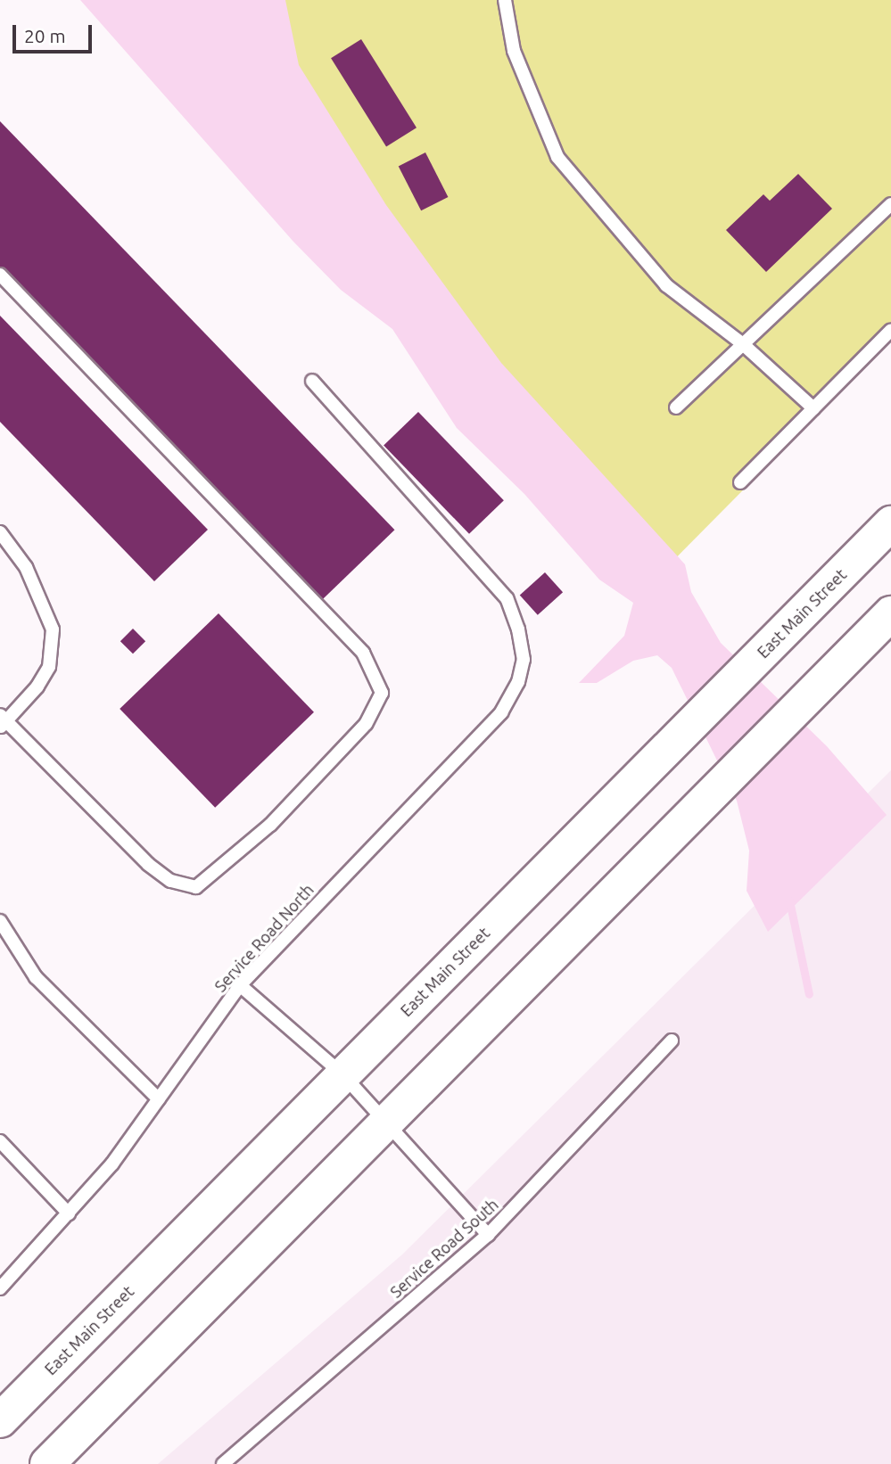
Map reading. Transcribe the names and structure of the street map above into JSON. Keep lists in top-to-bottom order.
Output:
{
  "streets": {
    "main road": ["East Main Street"],
    "lane": ["Service Road North", "Service Road South"]
  },
  "scale_bar": "20 m"
}
